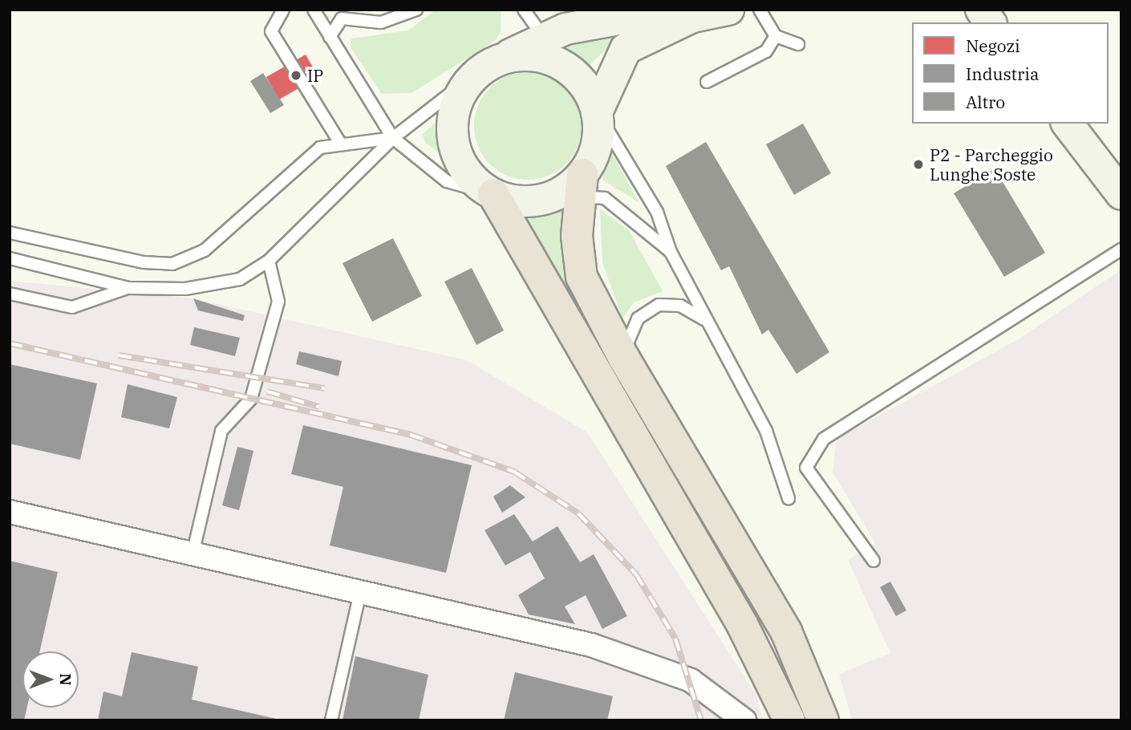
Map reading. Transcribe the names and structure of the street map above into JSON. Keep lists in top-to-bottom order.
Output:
{
  "places": ["IP", "P2 - Parcheggio Lunghe Soste"],
  "legend": ["Negozi", "Industria", "Altro"],
  "north": "right"
}
